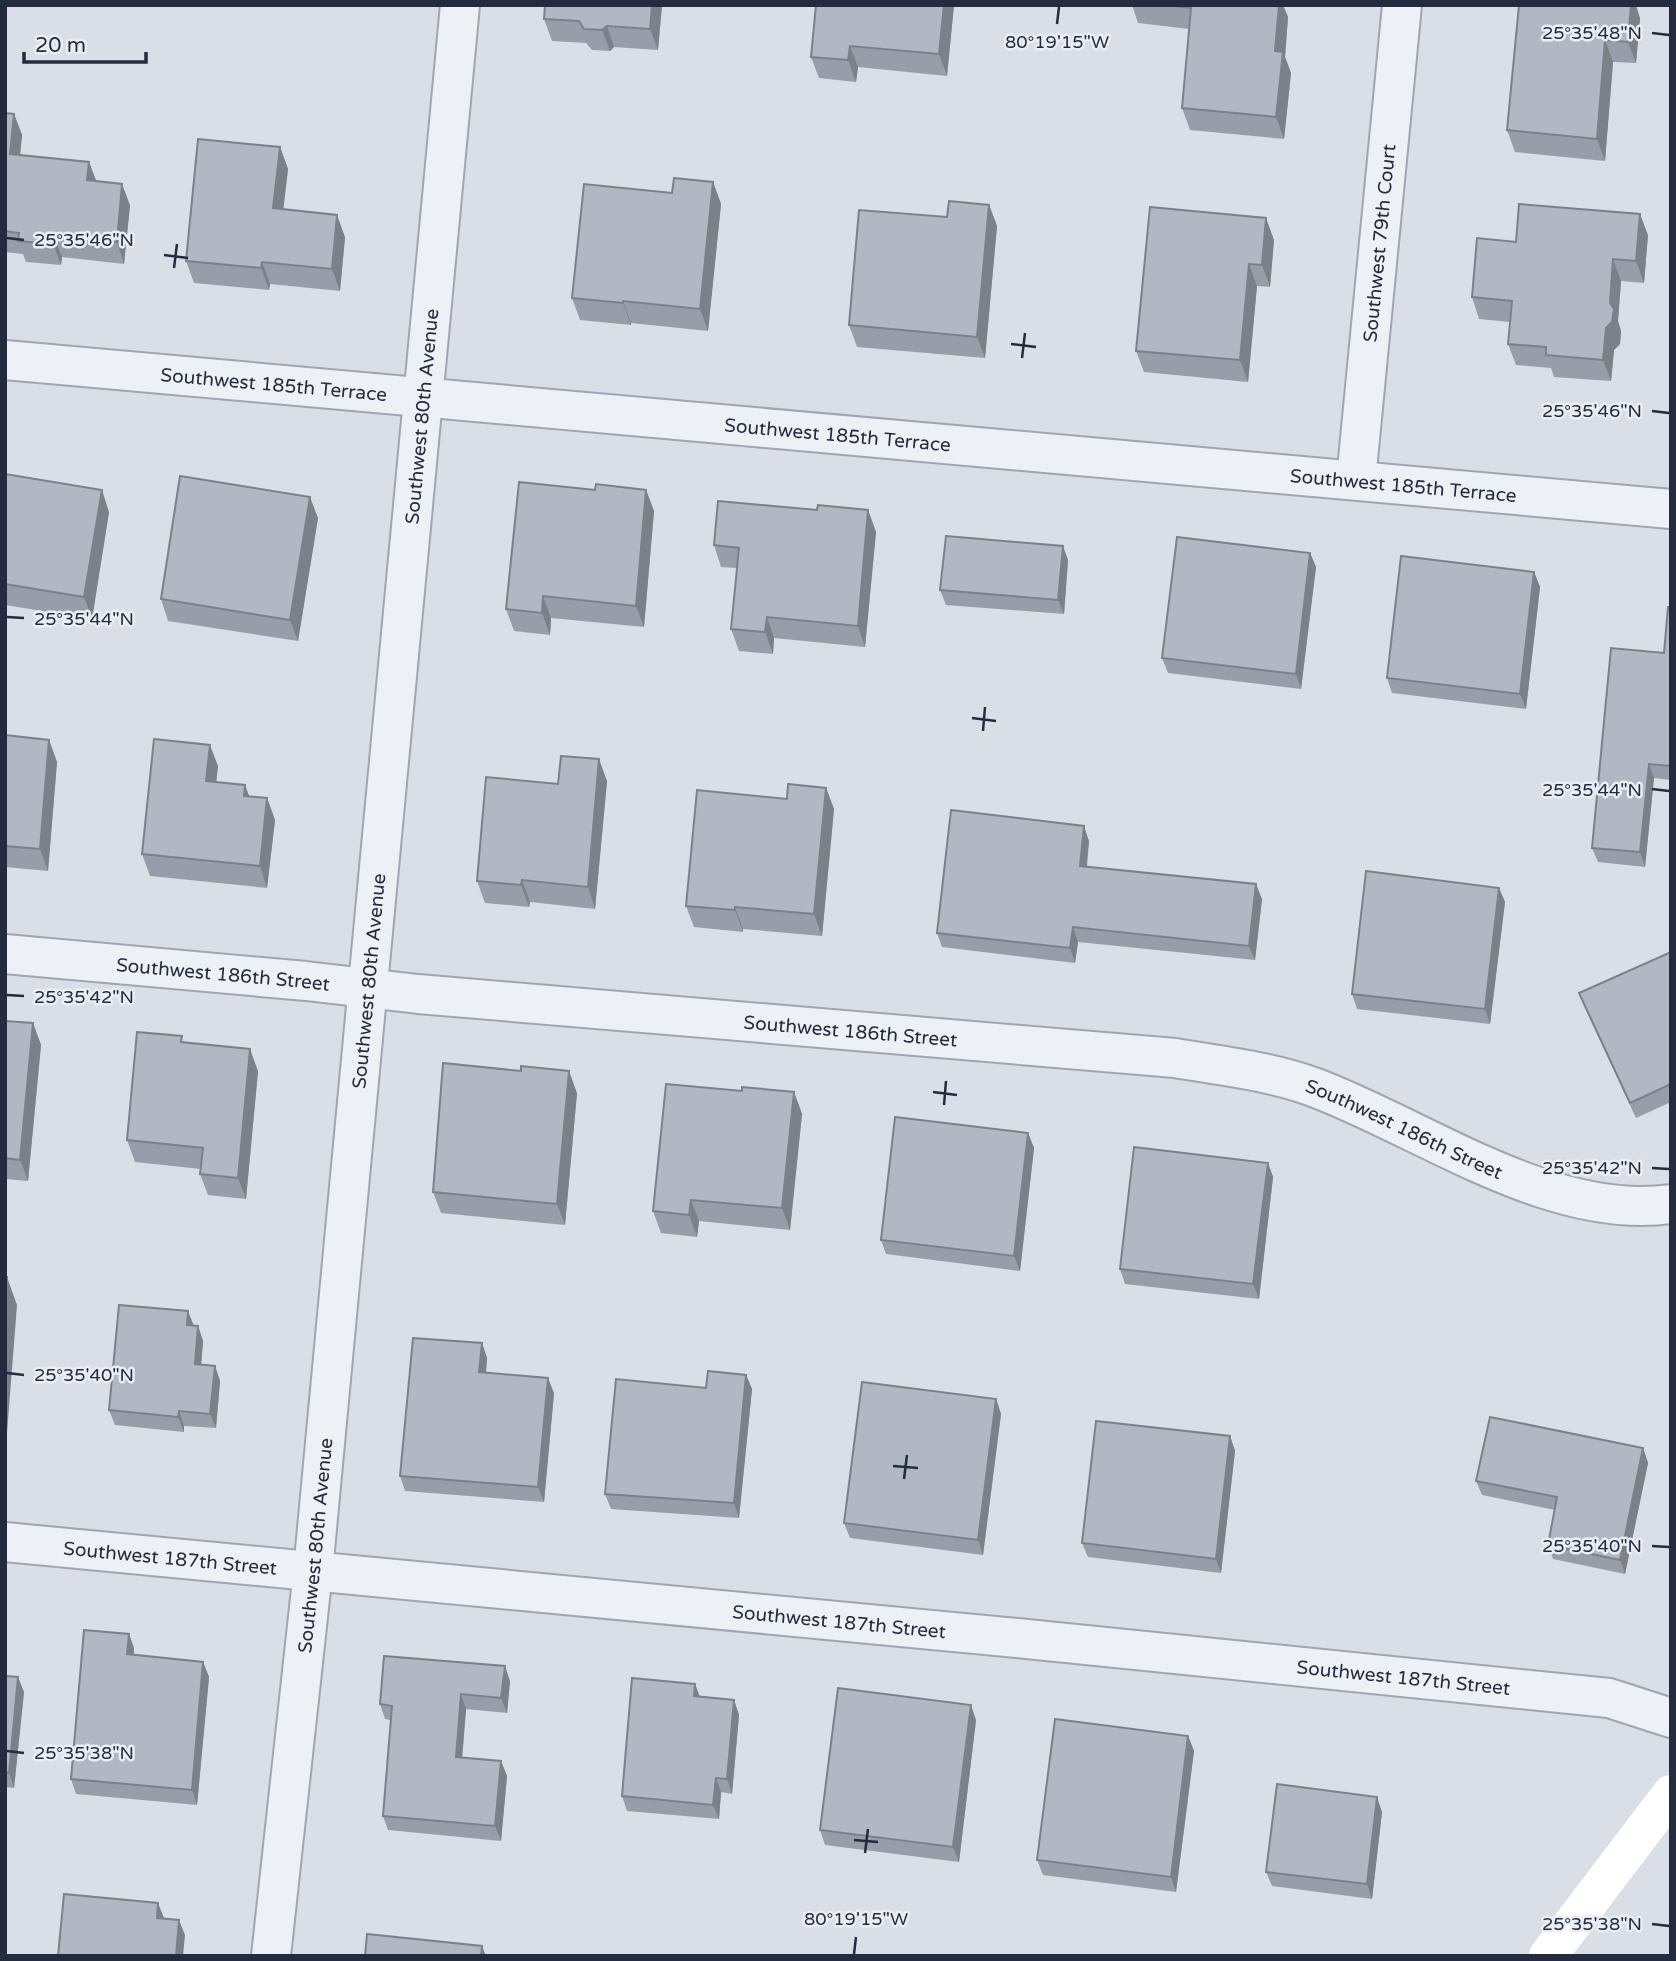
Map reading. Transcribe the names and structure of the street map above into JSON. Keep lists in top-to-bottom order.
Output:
{
  "streets": {
    "street": [
      "Southwest 79th Court",
      "Southwest 185th Terrace",
      "Southwest 80th Avenue",
      "Southwest 186th Street",
      "Southwest 187th Street"
    ]
  },
  "crossings": [
    ["Southwest 79th Court", "Southwest 185th Terrace"],
    ["Southwest 185th Terrace", "Southwest 80th Avenue"],
    ["Southwest 80th Avenue", "Southwest 186th Street"],
    ["Southwest 80th Avenue", "Southwest 187th Street"]
  ],
  "scale_bar": "20 m",
  "coordinates": [
    "25°35'48\"N",
    "80°19'15\"W",
    "25°35'46\"N",
    "25°35'44\"N",
    "25°35'42\"N",
    "25°35'40\"N",
    "25°35'38\"N"
  ]
}
